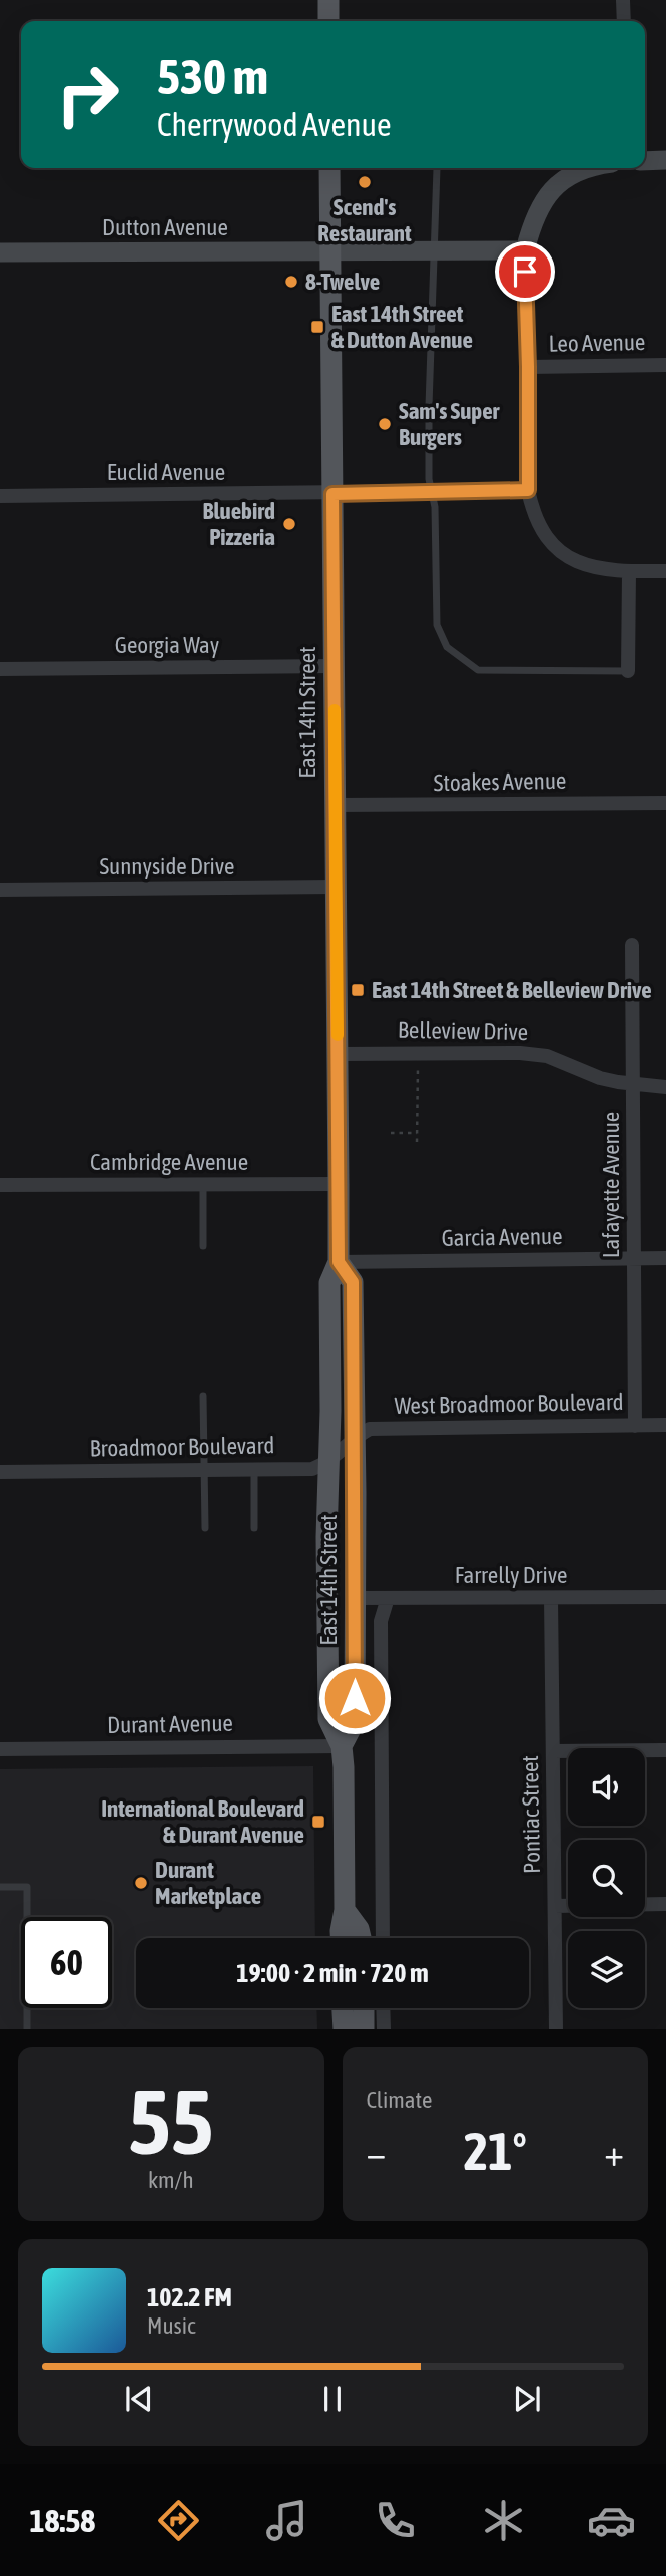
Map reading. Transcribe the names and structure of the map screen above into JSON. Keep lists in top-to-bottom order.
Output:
{
  "streets": {
    "main road": ["East 14th Street"],
    "street": [
      "Dutton Avenue",
      "Leo Avenue",
      "Euclid Avenue",
      "Georgia Way",
      "Stoakes Avenue",
      "Sunnyside Drive",
      "Belleview Drive",
      "Cambridge Avenue",
      "Lafayette Avenue",
      "Garcia Avenue",
      "West Broadmoor Boulevard",
      "Broadmoor Boulevard",
      "Farrelly Drive",
      "Durant Avenue",
      "Pontiac Street"
    ]
  },
  "crossings": [
    ["Dutton Avenue", "East 14th Street"],
    ["Euclid Avenue", "East 14th Street"],
    ["Georgia Way", "East 14th Street"],
    ["East 14th Street", "Stoakes Avenue"],
    ["East 14th Street", "Sunnyside Drive"],
    ["East 14th Street", "Belleview Drive"],
    ["East 14th Street", "Cambridge Avenue"],
    ["East 14th Street", "Garcia Avenue"],
    ["East 14th Street", "West Broadmoor Boulevard"],
    ["East 14th Street", "Broadmoor Boulevard"],
    ["East 14th Street", "Farrelly Drive"],
    ["East 14th Street", "Durant Avenue"],
    ["Belleview Drive", "Lafayette Avenue"],
    ["Lafayette Avenue", "Garcia Avenue"],
    ["Lafayette Avenue", "West Broadmoor Boulevard"],
    ["Farrelly Drive", "Pontiac Street"]
  ],
  "places": {
    "other": [
      "Scend's Restaurant",
      "8-Twelve",
      "Sam's Super Burgers",
      "Bluebird Pizzeria",
      "Durant Marketplace"
    ],
    "transit": ["East 14th Street & Dutton Avenue", "East 14th Street & Belleview Drive", "International Boulevard & Durant Avenue"]
  },
  "page": {
    "turn": ["530 m", "Cherrywood Avenue"],
    "limit": "60",
    "trip": "19:00 · 2 min · 720 m",
    "tile": [
      ["55", "km/h"],
      "Climate"
    ],
    "heat": ["−", "21°", "+"],
    "song": ["102.2 FM", "Music"],
    "tabs": "18:58"
  }
}
